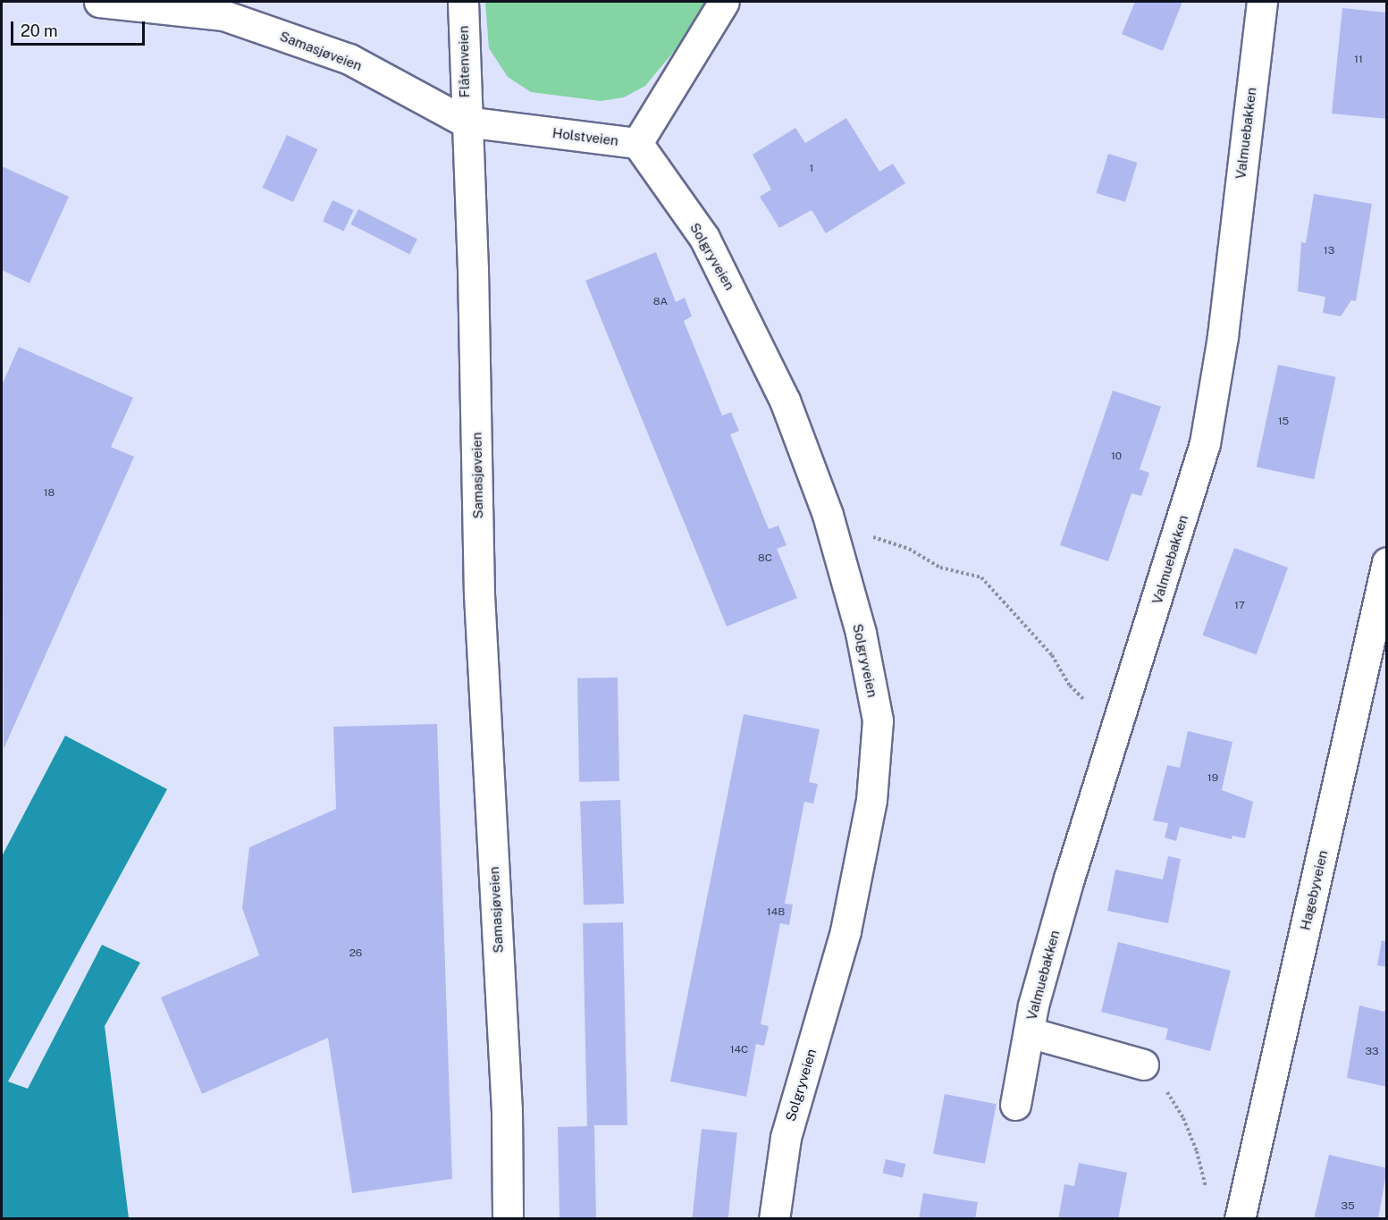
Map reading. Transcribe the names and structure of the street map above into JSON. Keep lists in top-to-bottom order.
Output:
{
  "streets": {
    "street": [
      "Samasjøveien",
      "Flåtenveien",
      "Valmuebakken",
      "Holstveien",
      "Solgryveien",
      "Hagebyveien"
    ]
  },
  "crossings": [
    ["Samasjøveien", "Flåtenveien"],
    ["Samasjøveien", "Holstveien"],
    ["Flåtenveien", "Holstveien"],
    ["Holstveien", "Solgryveien"]
  ],
  "house_numbers": [
    "11",
    "1",
    "13",
    "8A",
    "15",
    "10",
    "18",
    "8C",
    "17",
    "19",
    "14B",
    "26",
    "14C",
    "33",
    "35"
  ],
  "scale_bar": "20 m"
}
